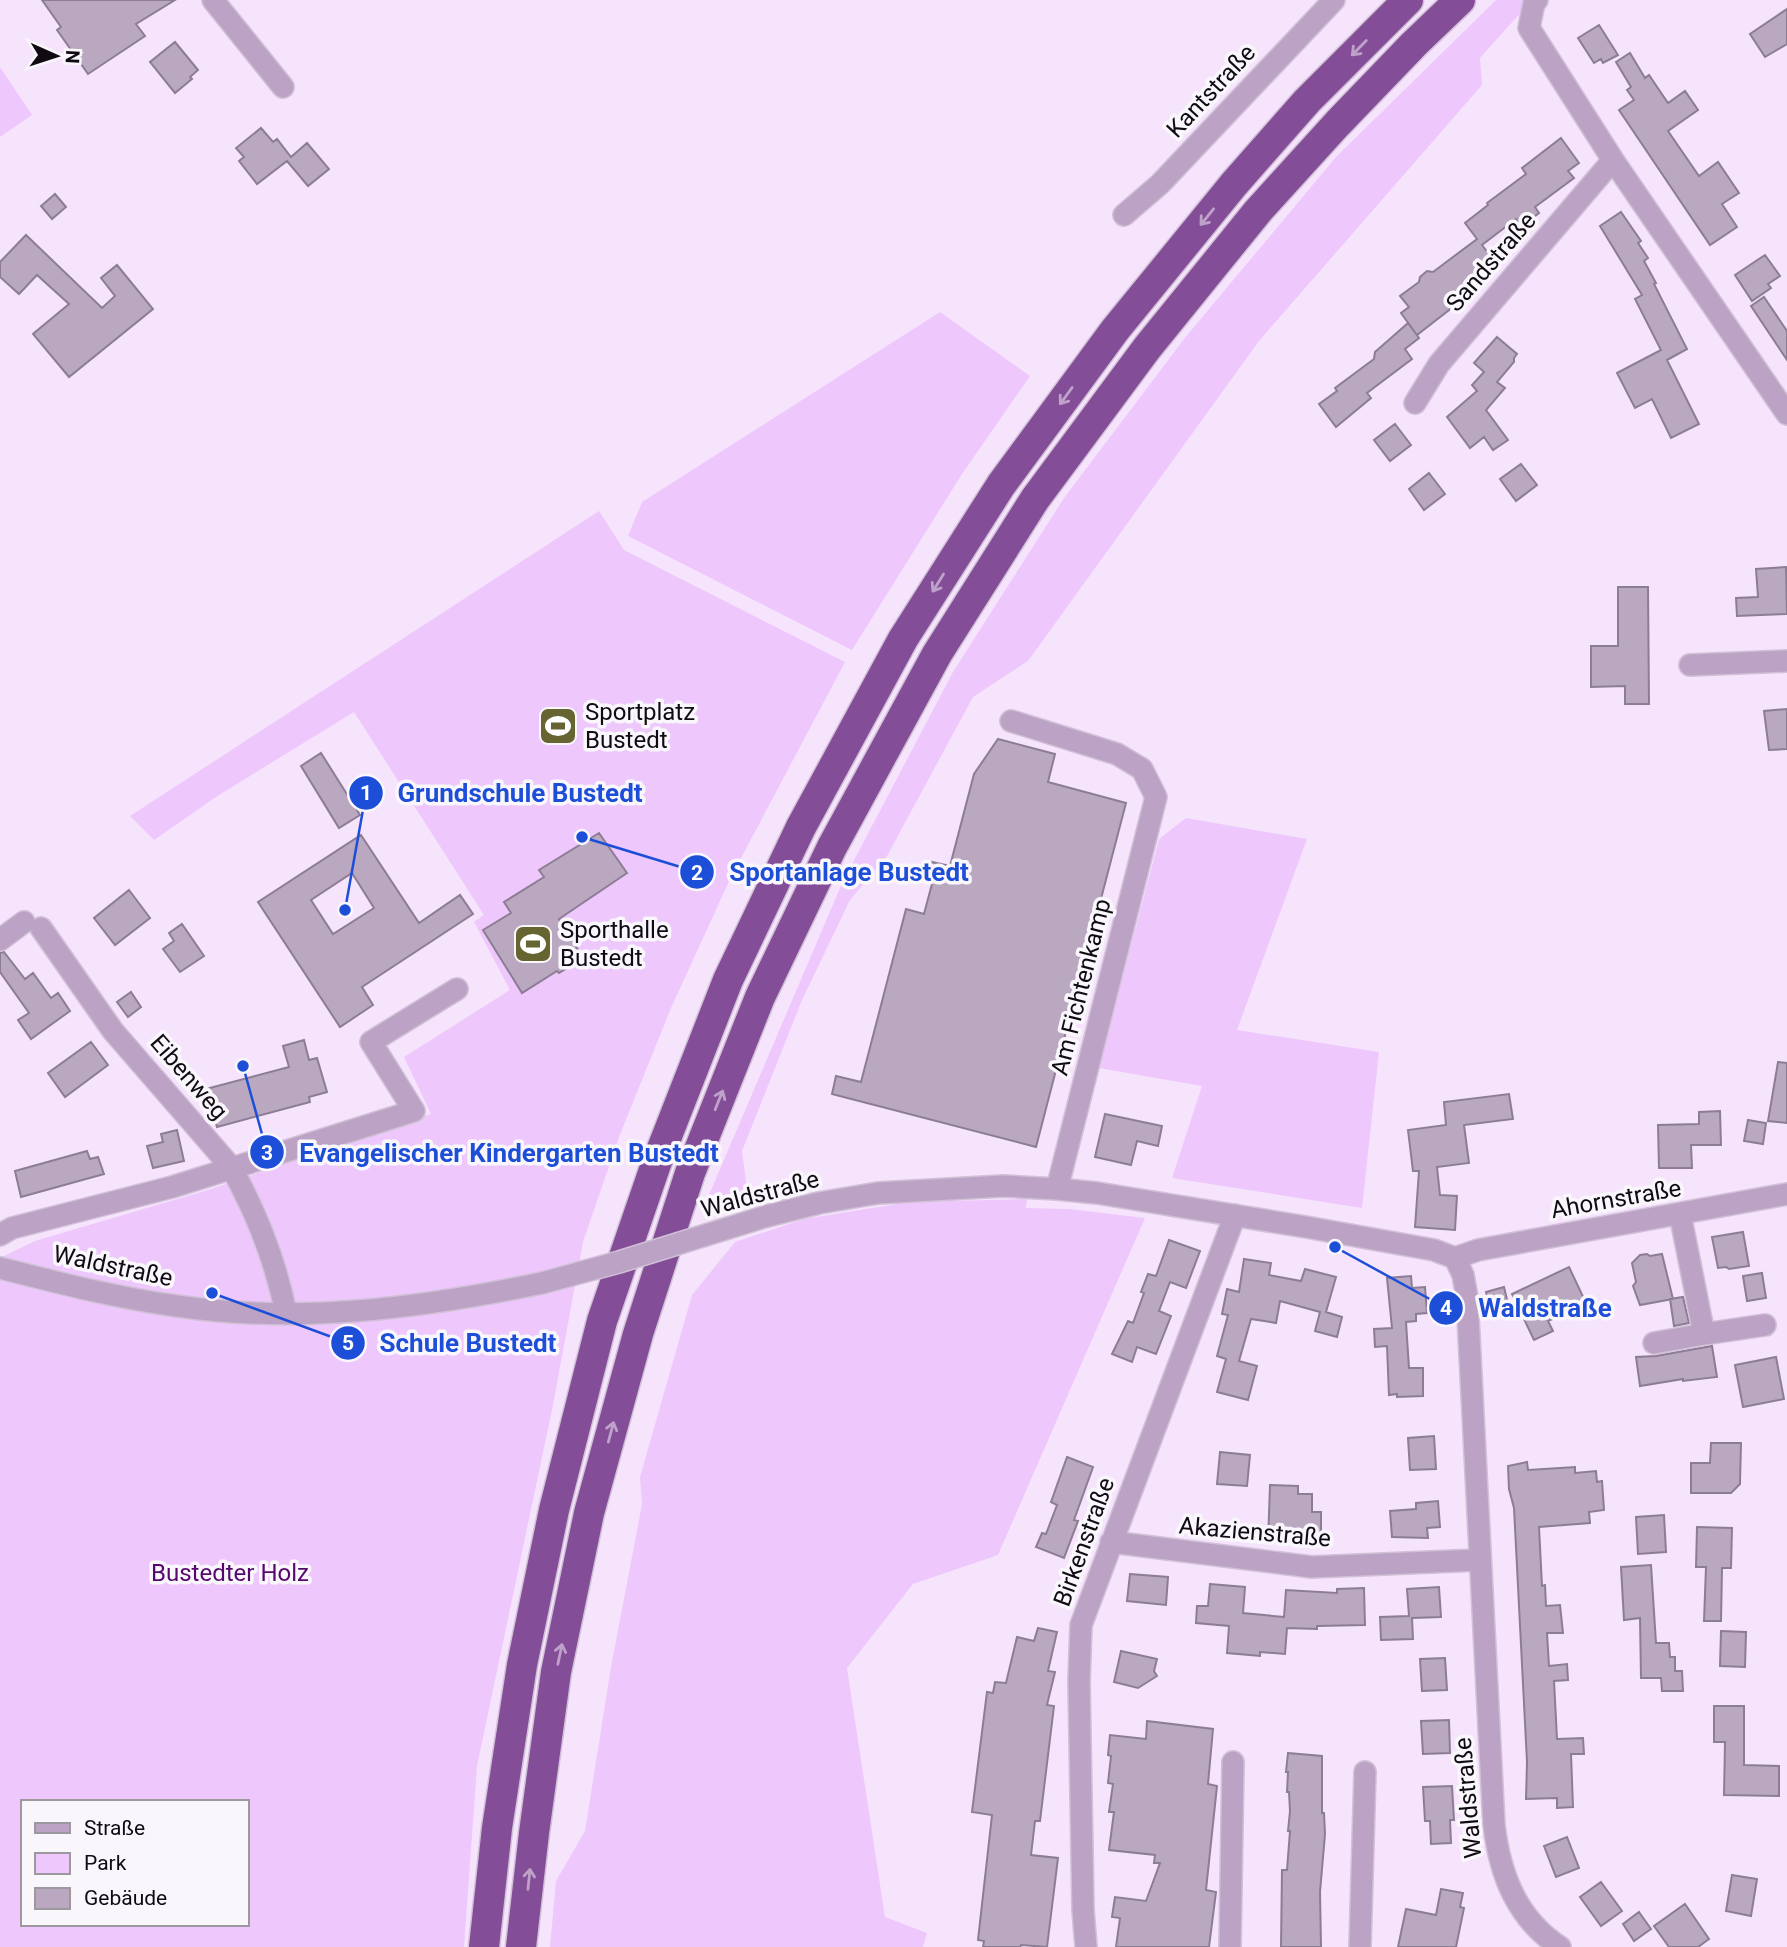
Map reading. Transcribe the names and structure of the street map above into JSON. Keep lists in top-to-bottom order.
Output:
{
  "streets": {
    "street": [
      "Kantstraße",
      "Sandstraße",
      "Am Fichtenkamp",
      "Eibenweg",
      "Waldstraße",
      "Ahornstraße",
      "Akazienstraße",
      "Birkenstraße"
    ]
  },
  "crossings": [
    ["Am Fichtenkamp", "Waldstraße"],
    ["Eibenweg", "Waldstraße"],
    ["Waldstraße", "Ahornstraße"],
    ["Waldstraße", "Akazienstraße"],
    ["Waldstraße", "Birkenstraße"],
    ["Akazienstraße", "Birkenstraße"]
  ],
  "parks": ["Bustedter Holz"],
  "places": {
    "sports": ["Sportplatz Bustedt", "Sporthalle Bustedt"],
    "other": [
      "Sportanlage Bustedt",
      "Grundschule Bustedt",
      "Evangelischer Kindergarten Bustedt",
      "Waldstraße",
      "Schule Bustedt"
    ]
  },
  "legend": ["Straße", "Park", "Gebäude"],
  "north": "right"
}
